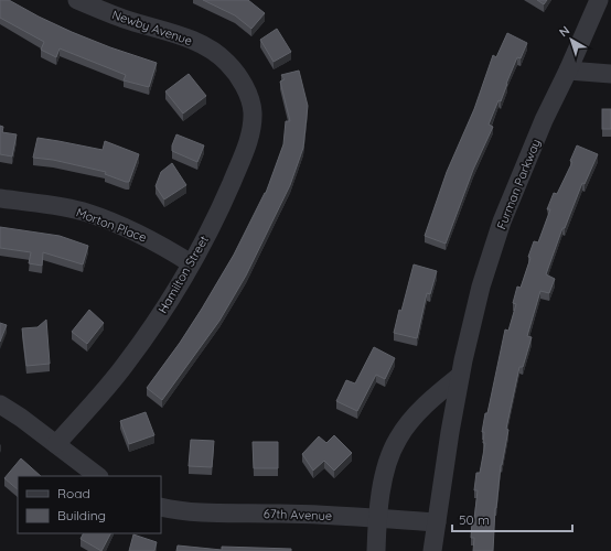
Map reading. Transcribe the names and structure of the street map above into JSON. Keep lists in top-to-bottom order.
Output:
{
  "streets": {
    "street": [
      "Newby Avenue",
      "Furman Parkway",
      "Morton Place",
      "Hamilton Street",
      "67th Avenue"
    ]
  },
  "crossings": [
    ["Newby Avenue", "Hamilton Street"],
    ["Furman Parkway", "67th Avenue"],
    ["Morton Place", "Hamilton Street"]
  ],
  "legend": ["Road", "Building"],
  "scale_bar": "50 m",
  "north": "top left"
}
